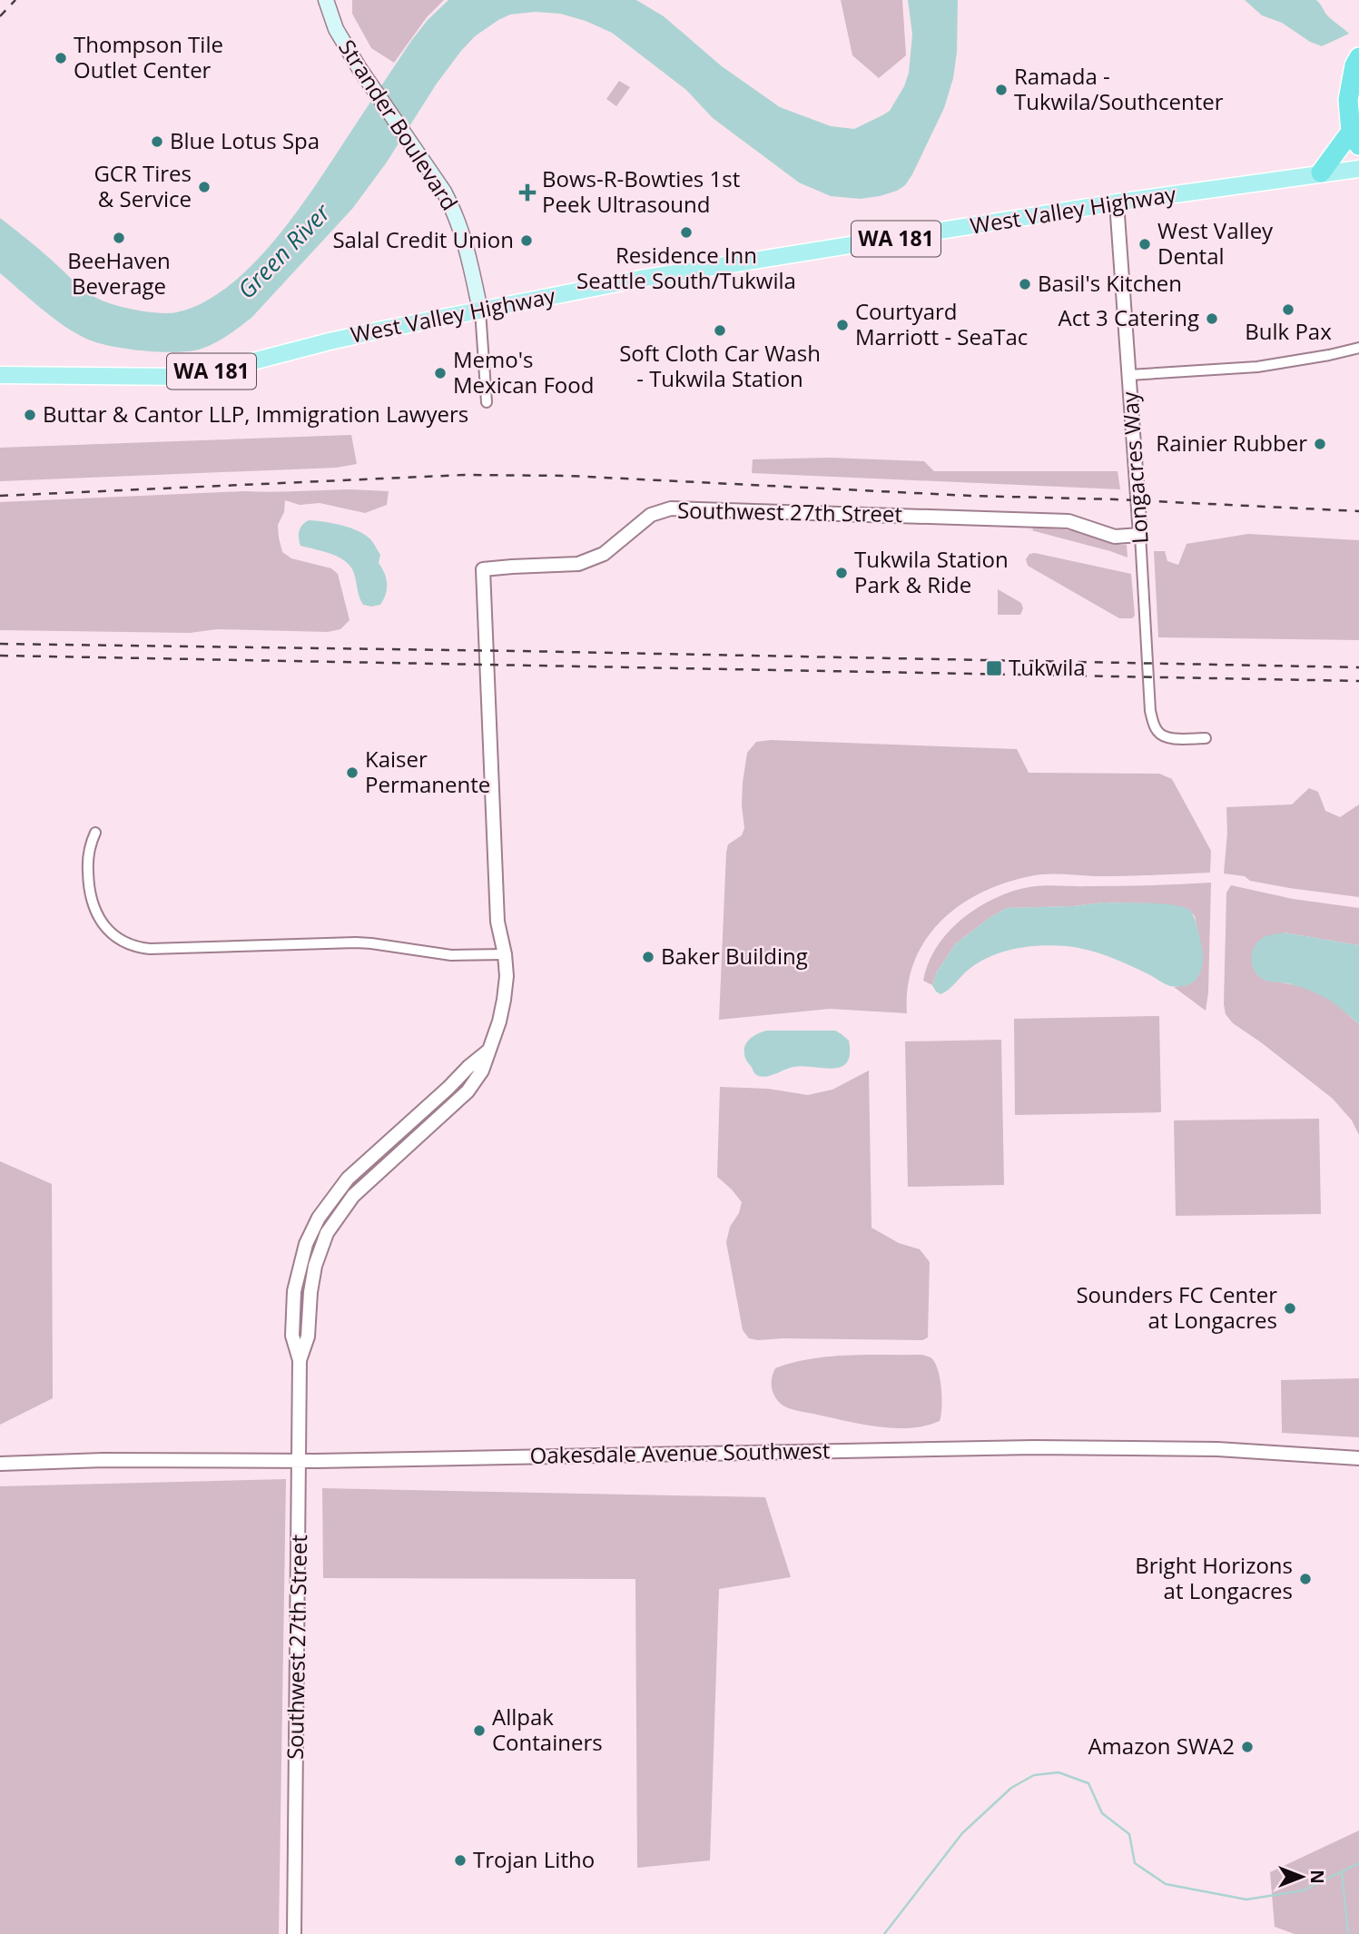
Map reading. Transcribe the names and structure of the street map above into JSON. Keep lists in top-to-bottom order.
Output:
{
  "streets": {
    "main road": ["Strander Boulevard", "West Valley Highway", "WA 181"],
    "street": ["Longacres Way", "Southwest 27th Street", "Oakesdale Avenue Southwest"]
  },
  "crossings": [
    ["Strander Boulevard", "West Valley Highway"],
    ["West Valley Highway", "Longacres Way"],
    ["Longacres Way", "Southwest 27th Street"],
    ["Southwest 27th Street", "Oakesdale Avenue Southwest"]
  ],
  "water": ["Green River"],
  "places": {
    "other": [
      "Thompson Tile Outlet Center",
      "Ramada - Tukwila/Southcenter",
      "Blue Lotus Spa",
      "GCR Tires & Service",
      "Residence Inn Seattle South/Tukwila",
      "BeeHaven Beverage",
      "Salal Credit Union",
      "West Valley Dental",
      "Basil's Kitchen",
      "Bulk Pax",
      "Act 3 Catering",
      "Courtyard Marriott - SeaTac",
      "Soft Cloth Car Wash - Tukwila Station",
      "Memo's Mexican Food",
      "Buttar & Cantor LLP, Immigration Lawyers",
      "Rainier Rubber",
      "Tukwila Station Park & Ride",
      "Kaiser Permanente",
      "Baker Building",
      "Sounders FC Center at Longacres",
      "Bright Horizons at Longacres",
      "Allpak Containers",
      "Amazon SWA2",
      "Trojan Litho"
    ],
    "health": ["Bows-R-Bowties 1st Peek Ultrasound"],
    "transit": ["Tukwila"]
  },
  "north": "right"
}
